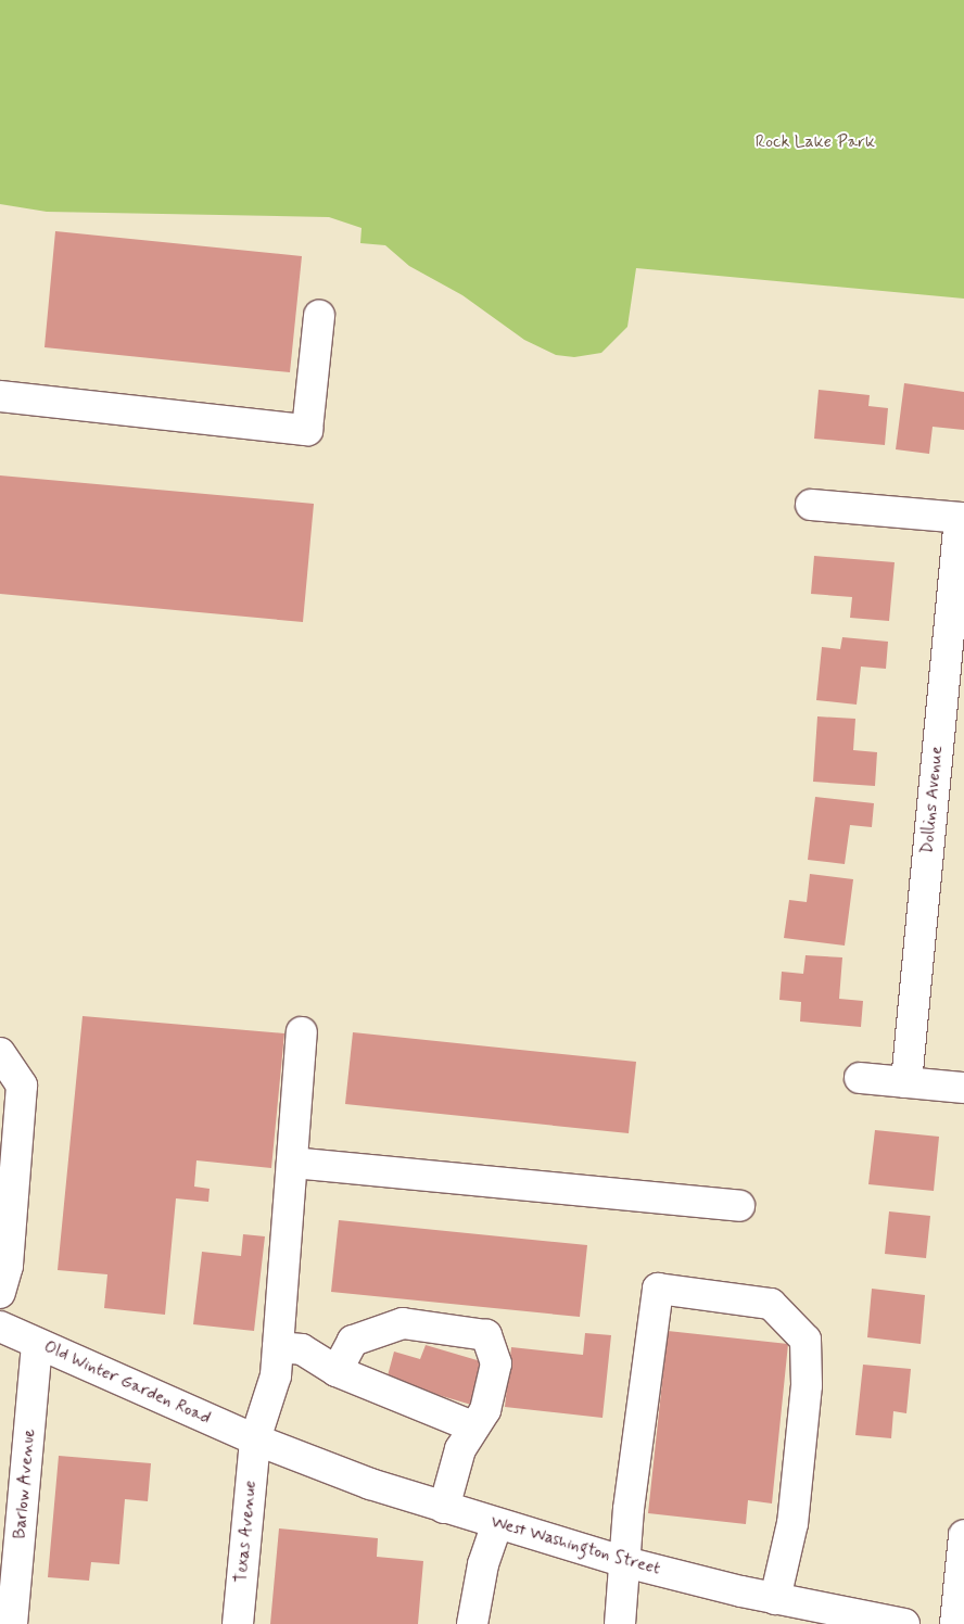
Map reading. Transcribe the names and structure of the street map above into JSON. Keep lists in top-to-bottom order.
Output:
{
  "streets": {
    "street": [
      "Dollins Avenue",
      "Old Winter Garden Road",
      "Barlow Avenue",
      "Texas Avenue",
      "West Washington Street"
    ]
  },
  "crossings": [
    ["Old Winter Garden Road", "Barlow Avenue"],
    ["Old Winter Garden Road", "Texas Avenue"],
    ["Old Winter Garden Road", "West Washington Street"],
    ["Texas Avenue", "West Washington Street"]
  ],
  "parks": ["Rock Lake Park"]
}
